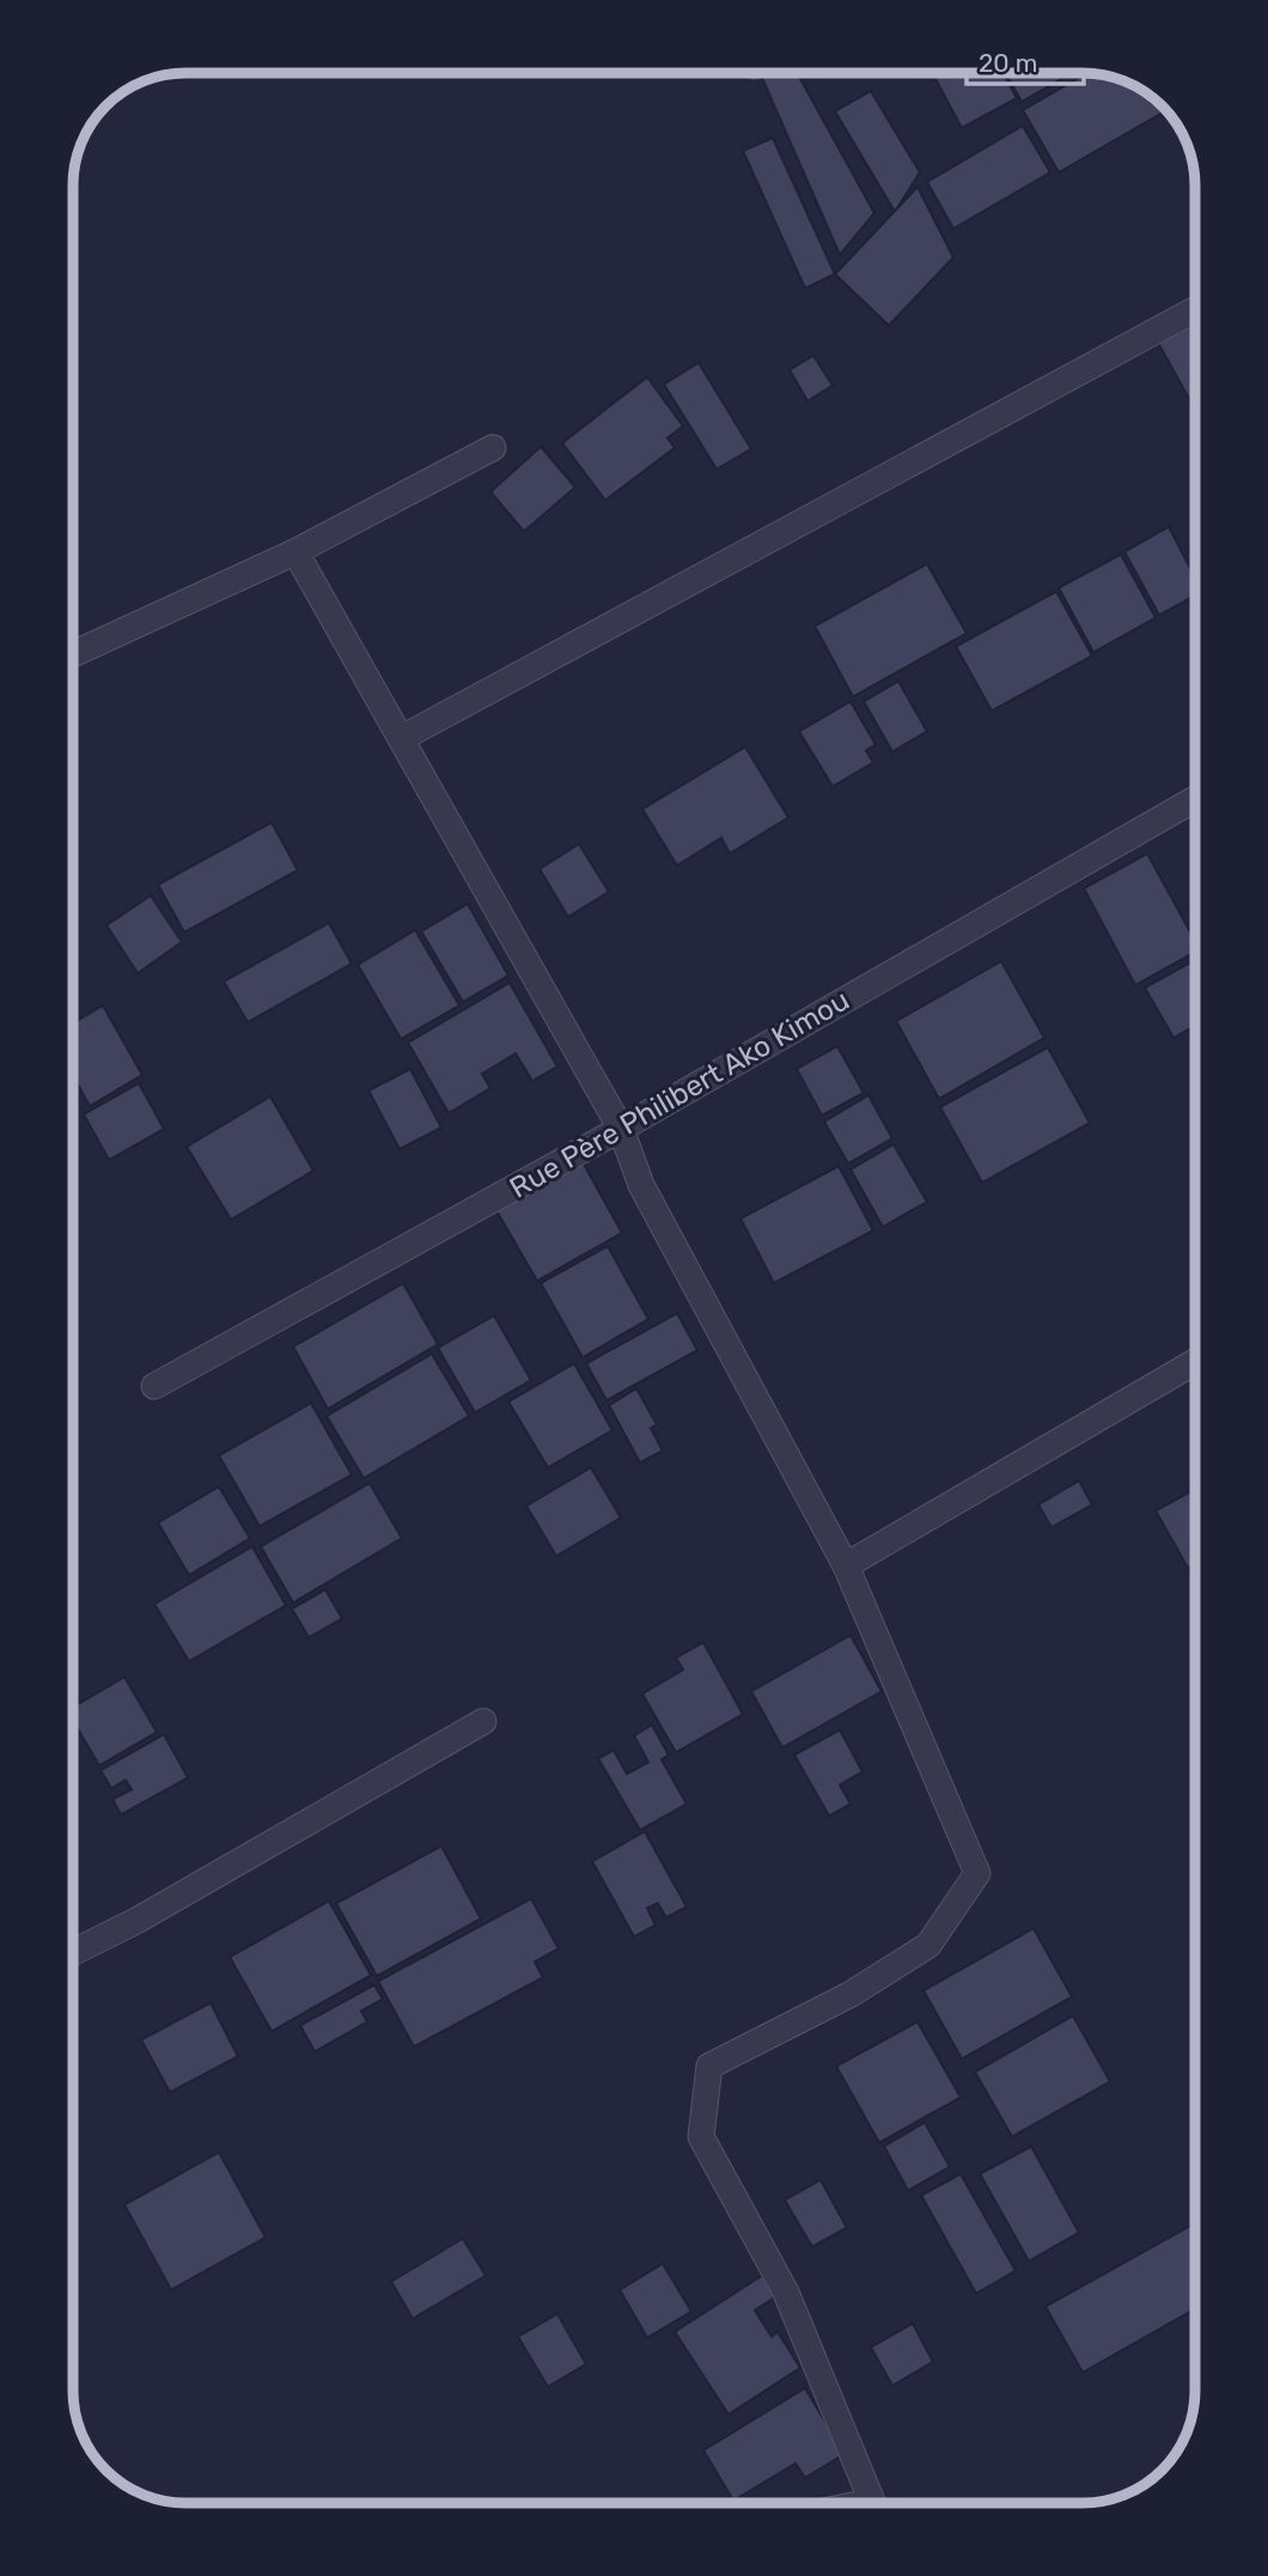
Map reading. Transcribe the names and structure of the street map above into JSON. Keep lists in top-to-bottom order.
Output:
{
  "streets": {
    "street": ["Rue Père Philibert Ako Kimou"]
  },
  "scale_bar": "20 m"
}
